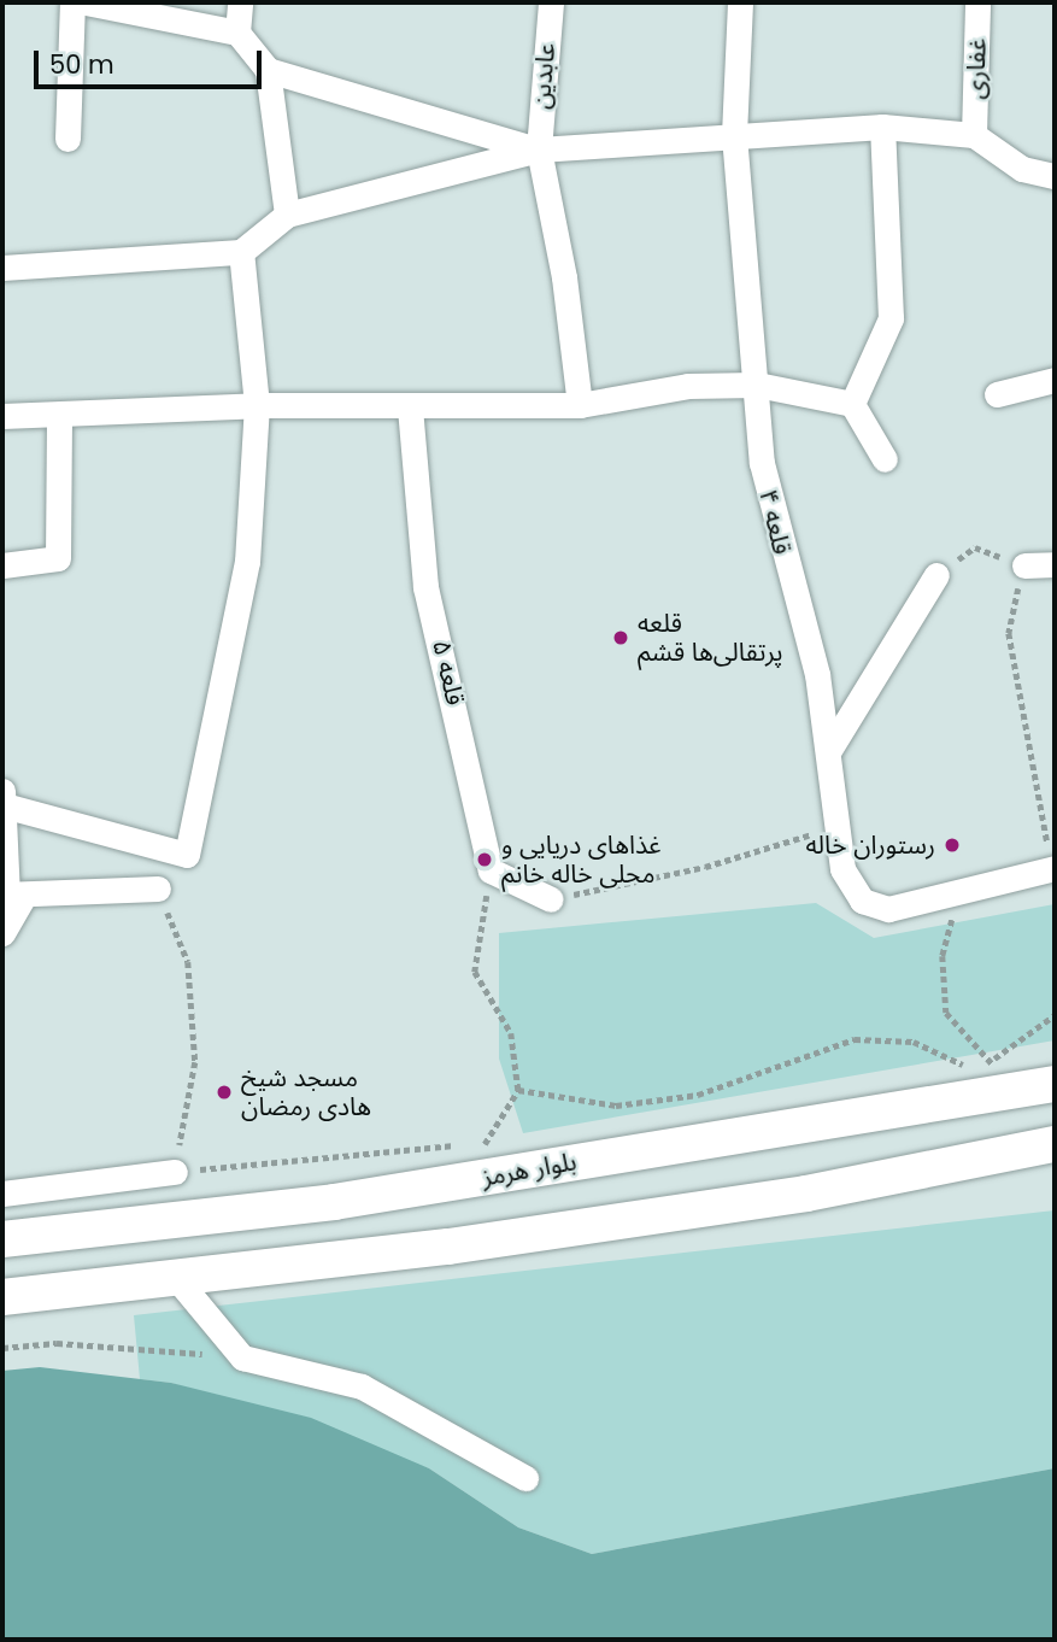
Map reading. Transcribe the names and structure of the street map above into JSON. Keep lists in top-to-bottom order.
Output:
{
  "streets": {
    "main road": ["بلوار هرمز"],
    "street": [
      "غفاری",
      "عابدین",
      "قلعه ۴",
      "قلعه ۵"
    ]
  },
  "places": [
    "قلعه پرتقالی‌ها قشم",
    "رستوران خاله",
    "غذاهای دریایی و محلی خاله‌ خانم",
    "مسجد شیخ هادی رمضان"
  ],
  "scale_bar": "50 m"
}
